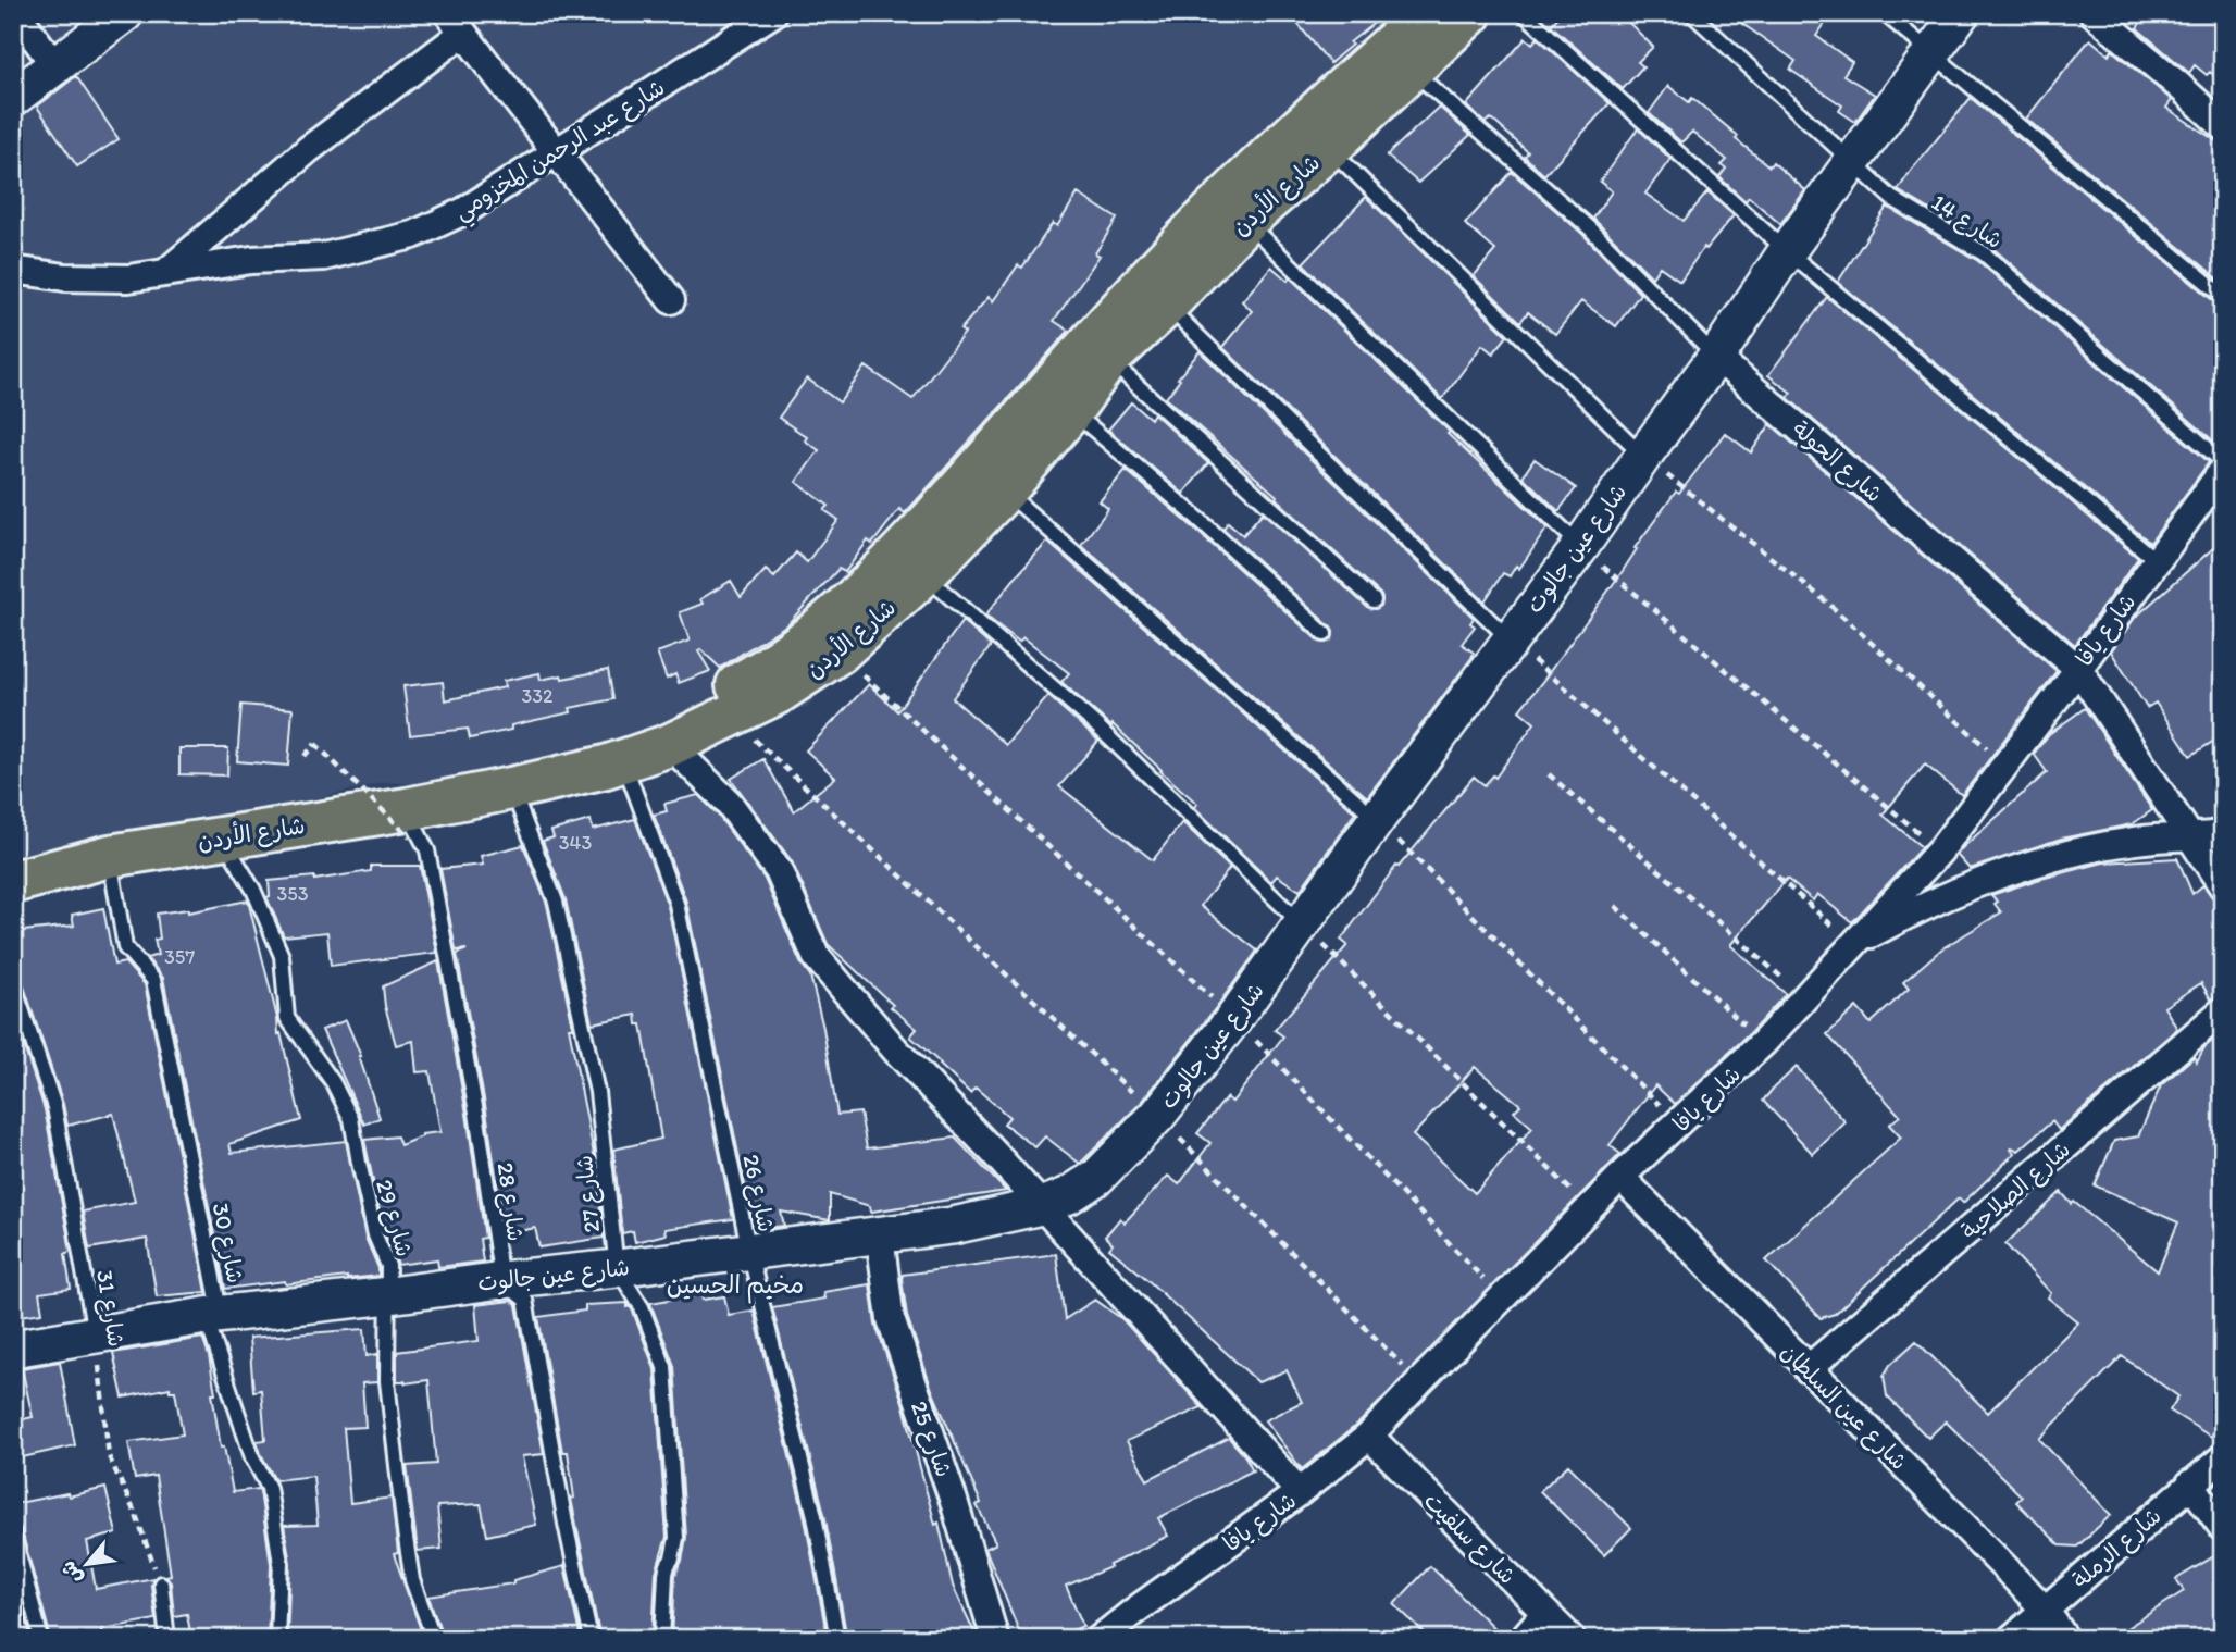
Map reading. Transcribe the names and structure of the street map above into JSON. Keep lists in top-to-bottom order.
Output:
{
  "streets": {
    "highway": ["شارع الأردن"],
    "street": [
      "شارع عبد الرحمن المخزومي",
      "شارع الحولة",
      "شارع عين جالوت",
      "شارع يافا",
      "شارع الصلاحية",
      "شارع عين السلطان",
      "شارع 25",
      "شارع سلفيت",
      "شارع الرملة"
    ],
    "lane": [
      "شارع 14",
      "شارع 26",
      "شارع 27",
      "شارع 28",
      "شارع 29",
      "شارع 30",
      "شارع 31"
    ]
  },
  "crossings": [
    ["شارع الأردن", "شارع الحولة"],
    ["شارع الأردن", "شارع 26"],
    ["شارع الأردن", "شارع 27"],
    ["شارع الأردن", "شارع 28"],
    ["شارع الأردن", "شارع 29"],
    ["شارع الأردن", "شارع 30"],
    ["شارع 14", "شارع عين جالوت"],
    ["شارع الحولة", "شارع عين جالوت"],
    ["شارع الحولة", "شارع يافا"],
    ["شارع عين جالوت", "شارع 26"],
    ["شارع عين جالوت", "شارع 27"],
    ["شارع عين جالوت", "شارع 28"],
    ["شارع عين جالوت", "شارع 29"],
    ["شارع عين جالوت", "شارع 30"],
    ["شارع عين جالوت", "شارع 31"],
    ["شارع عين جالوت", "شارع 25"],
    ["شارع يافا", "شارع عين السلطان"],
    ["شارع يافا", "شارع سلفيت"],
    ["شارع الصلاحية", "شارع عين السلطان"],
    ["شارع عين السلطان", "شارع الرملة"]
  ],
  "districts": ["مخيم الحسين"],
  "house_numbers": [
    "332",
    "343",
    "353",
    "357"
  ],
  "north": "bottom left"
}
